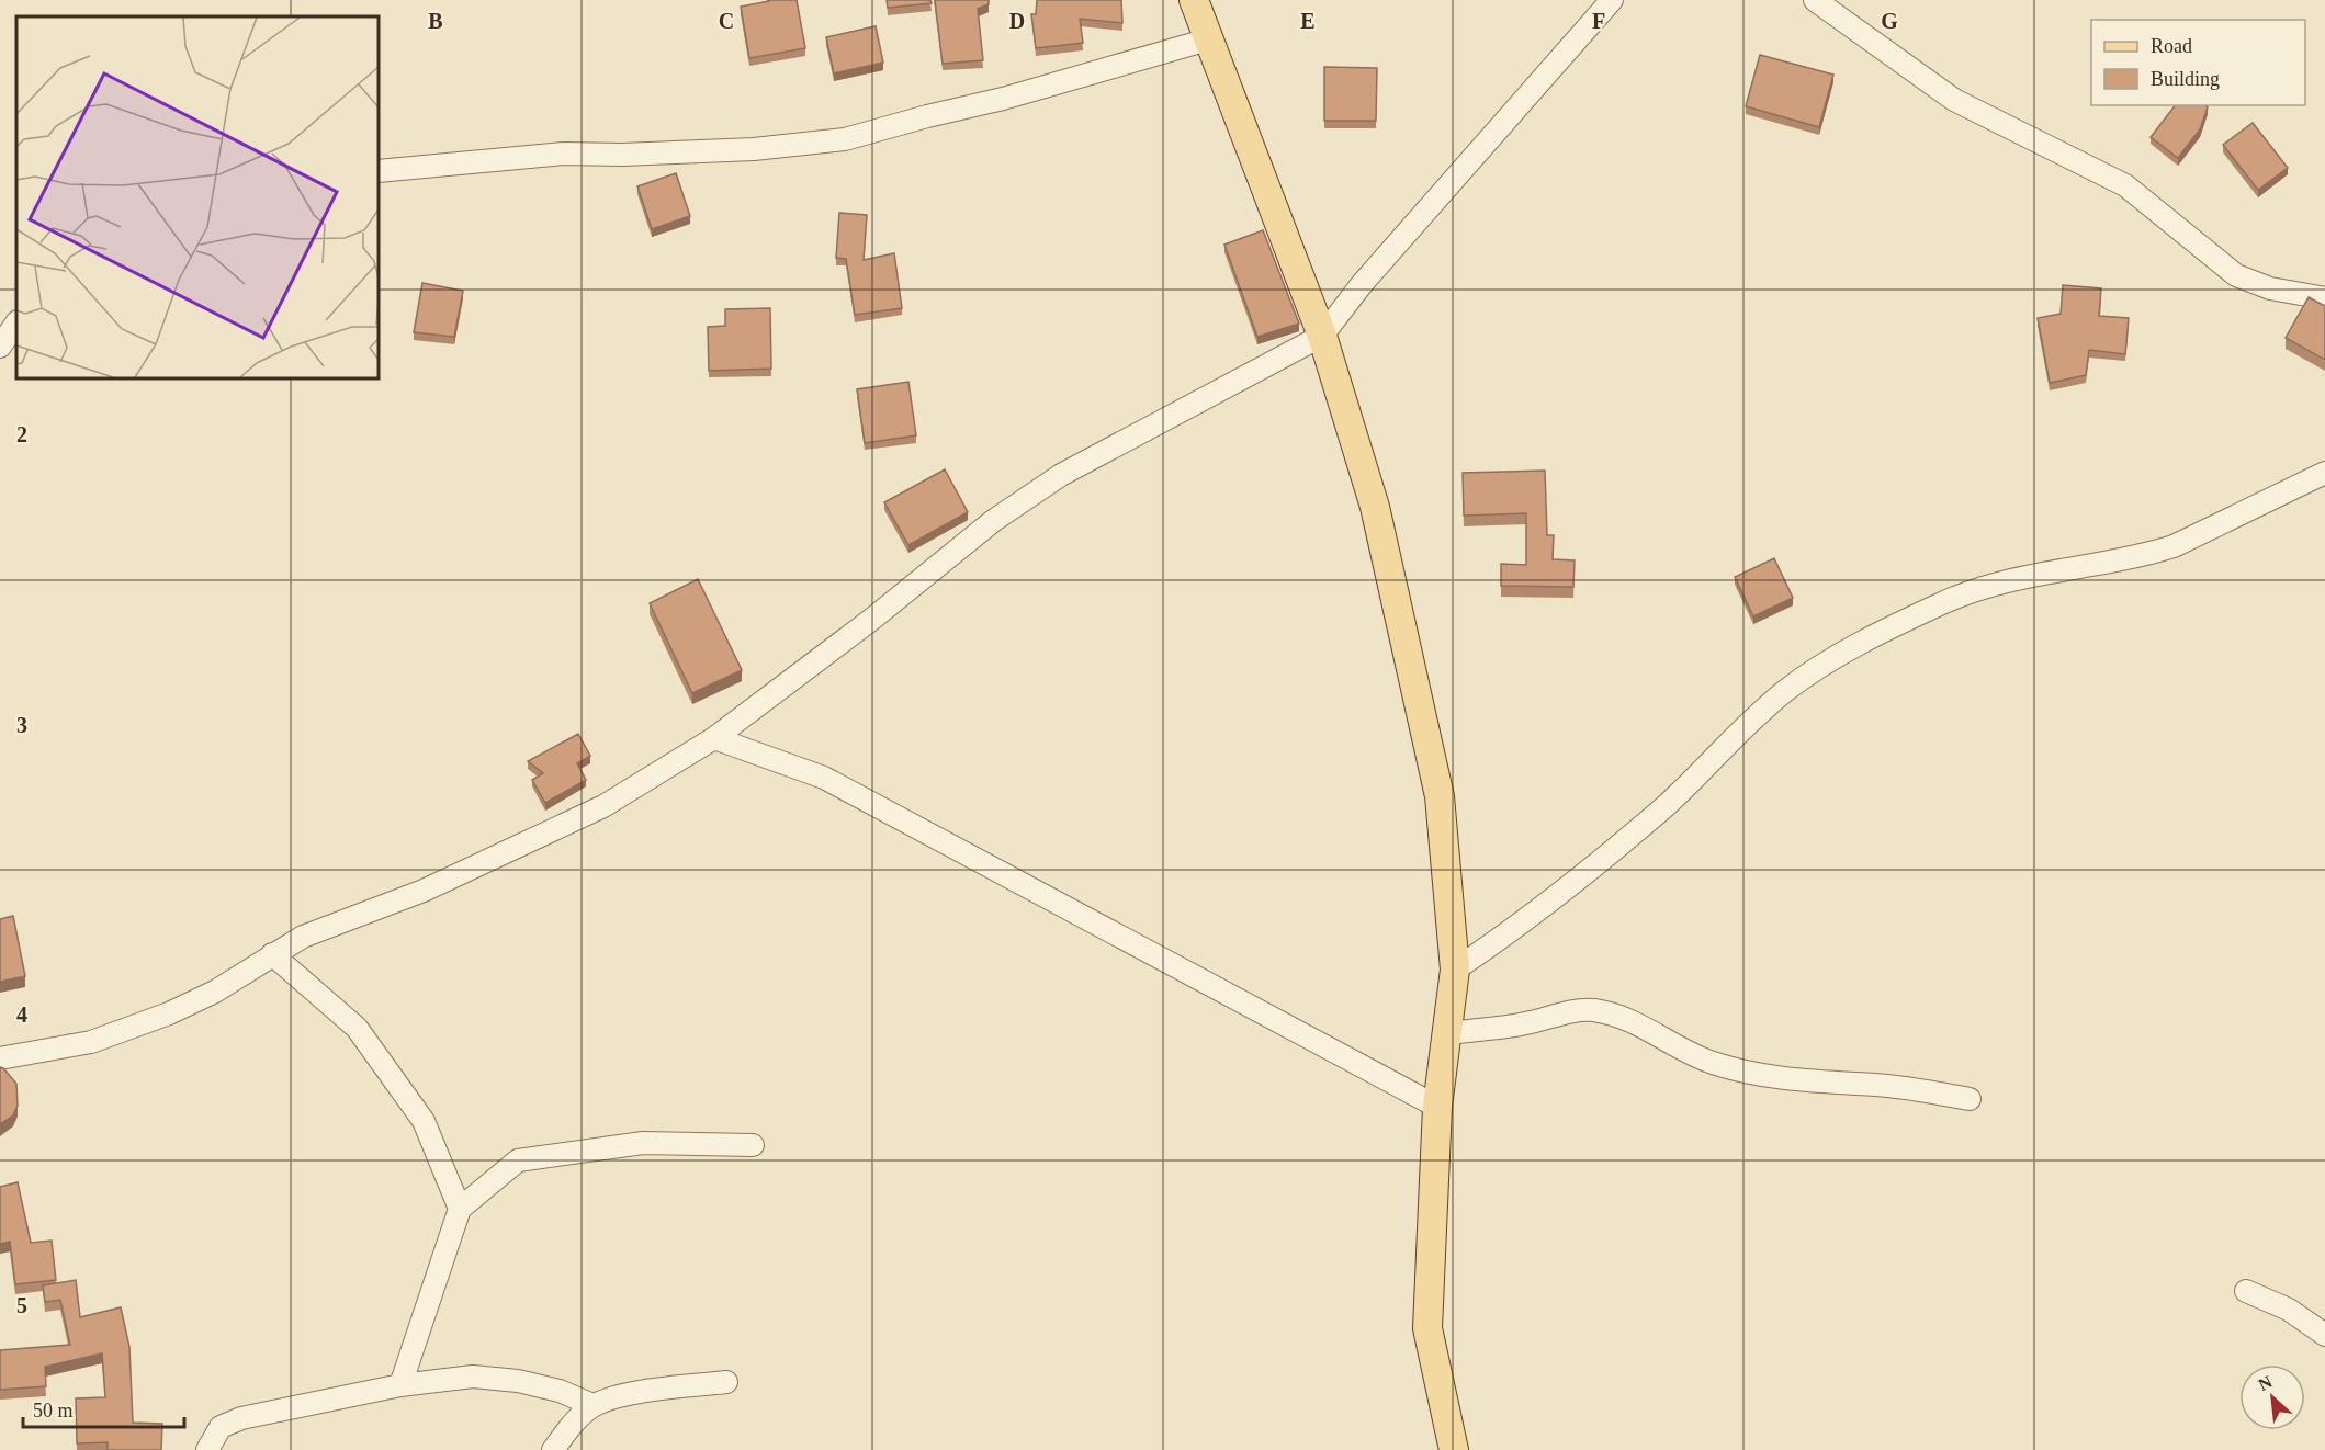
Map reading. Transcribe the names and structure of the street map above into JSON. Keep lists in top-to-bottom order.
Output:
{
  "legend": ["Road", "Building"],
  "scale_bar": "50 m",
  "north": "top left",
  "grid": {
    "columns": [
      "B",
      "C",
      "D",
      "E",
      "F",
      "G"
    ],
    "rows": [
      "2",
      "3",
      "4",
      "5"
    ]
  }
}
